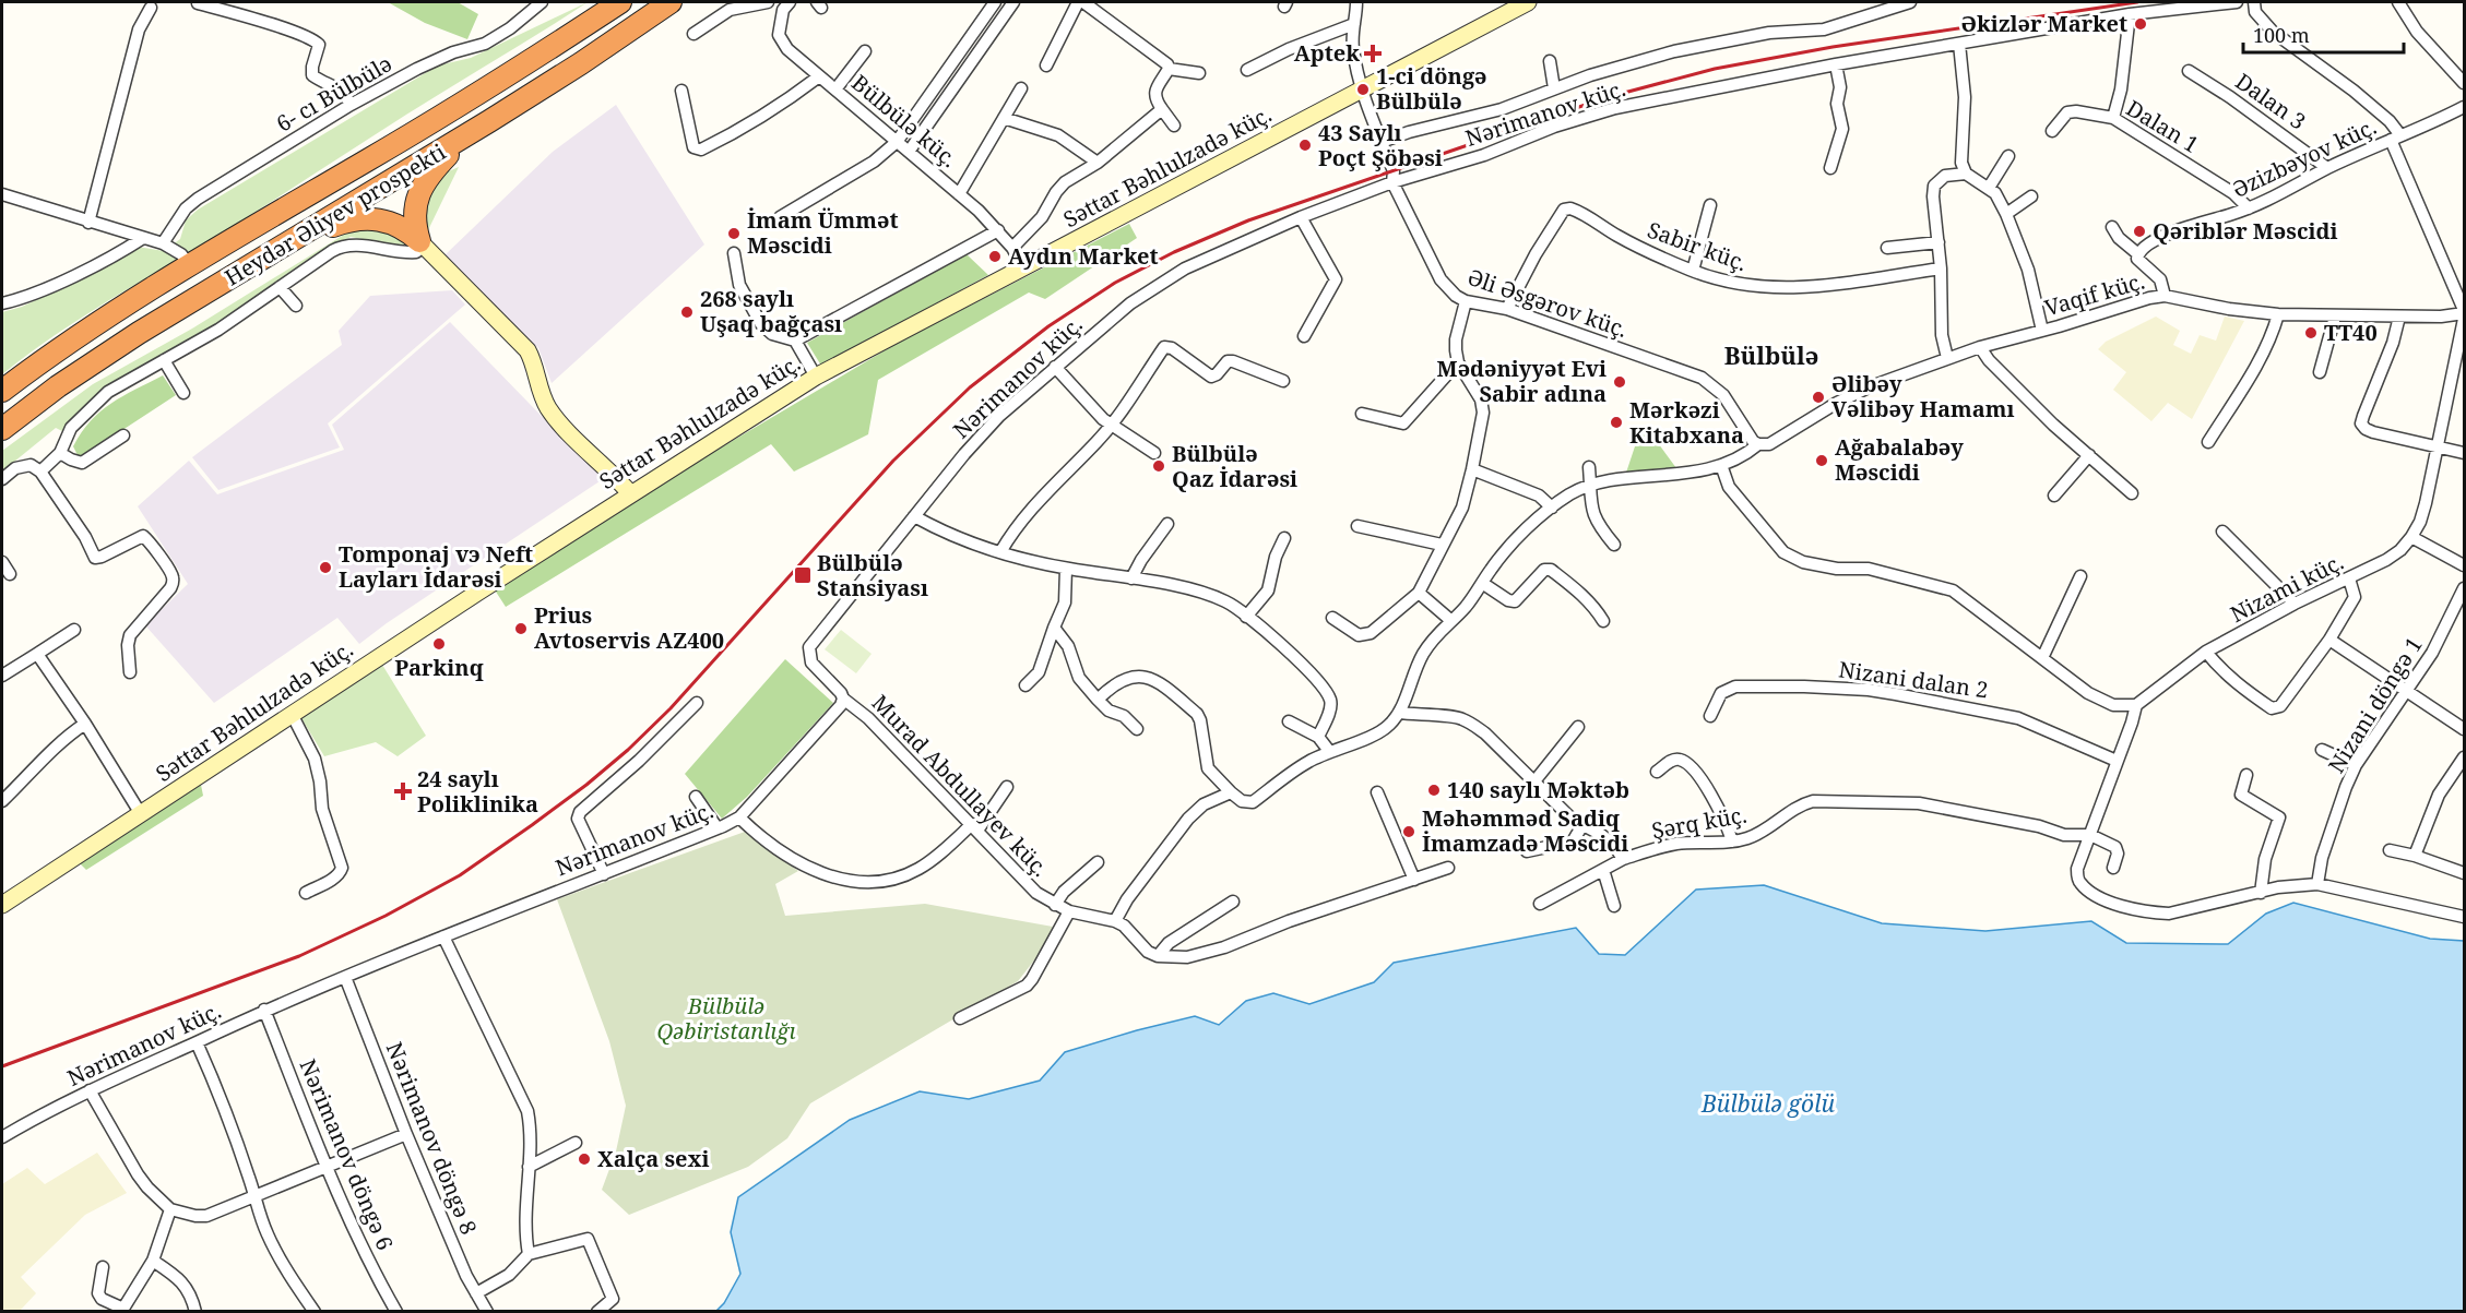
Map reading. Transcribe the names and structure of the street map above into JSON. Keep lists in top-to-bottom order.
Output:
{
  "streets": {
    "highway": ["Heydər Əliyev prospekti"],
    "main road": ["Səttar Bəhlulzadə küç."],
    "street": [
      "6- cı Bülbülə",
      "Dalan 3",
      "Nərimanov küç.",
      "Bülbülə küç.",
      "Dalan 1",
      "Əzizbəyov küç.",
      "Sabir küç.",
      "Vaqif küç.",
      "Əli Əsgərov küç.",
      "Nizami küç.",
      "Nizani dalan 2",
      "Nizani döngə 1",
      "Murad Abdullayev küç.",
      "Şərq küç.",
      "Nərimanov döngə 8",
      "Nərimanov döngə 6"
    ]
  },
  "crossings": [
    ["Dalan 3", "Əzizbəyov küç."],
    ["Nərimanov küç.", "Əli Əsgərov küç."],
    ["Nərimanov küç.", "Murad Abdullayev küç."],
    ["Nərimanov küç.", "Nərimanov döngə 8"],
    ["Nərimanov küç.", "Nərimanov döngə 6"],
    ["Bülbülə küç.", "Səttar Bəhlulzadə küç."],
    ["Dalan 1", "Əzizbəyov küç."],
    ["Səttar Bəhlulzadə küç.", "Əli Əsgərov küç."],
    ["Sabir küç.", "Əli Əsgərov küç."],
    ["Vaqif küç.", "Əli Əsgərov küç."]
  ],
  "districts": ["Bülbülə"],
  "water": ["Bülbülə gölü"],
  "parks": ["Bülbülə Qəbiristanlığı"],
  "places": {
    "other": [
      "Əkizlər Market",
      "1-ci döngə Bülbülə",
      "43 Saylı Poçt Şöbəsi",
      "Qəriblər Məscidi",
      "İmam Ümmət Məscidi",
      "Aydın Market",
      "268 saylı Uşaq bağçası",
      "TT40",
      "Mədəniyyət Evi Sabir adına",
      "Əlibəy Vəlibəy Hamamı",
      "Mərkəzi Kitabxana",
      "Ağabalabəy Məscidi",
      "Bülbülə Qaz İdarəsi",
      "Tomponaj vэ Neft Layları İdarəsi",
      "Prius Avtoservis AZ400",
      "Parkinq",
      "140 saylı Məktəb",
      "Məhəmməd Sadiq İmamzadə Məscidi",
      "Xalça sexi"
    ],
    "health": ["Aptek", "24 saylı Poliklinika"],
    "transit": ["Bülbülə Stansiyası"]
  },
  "scale_bar": "100 m"
}
